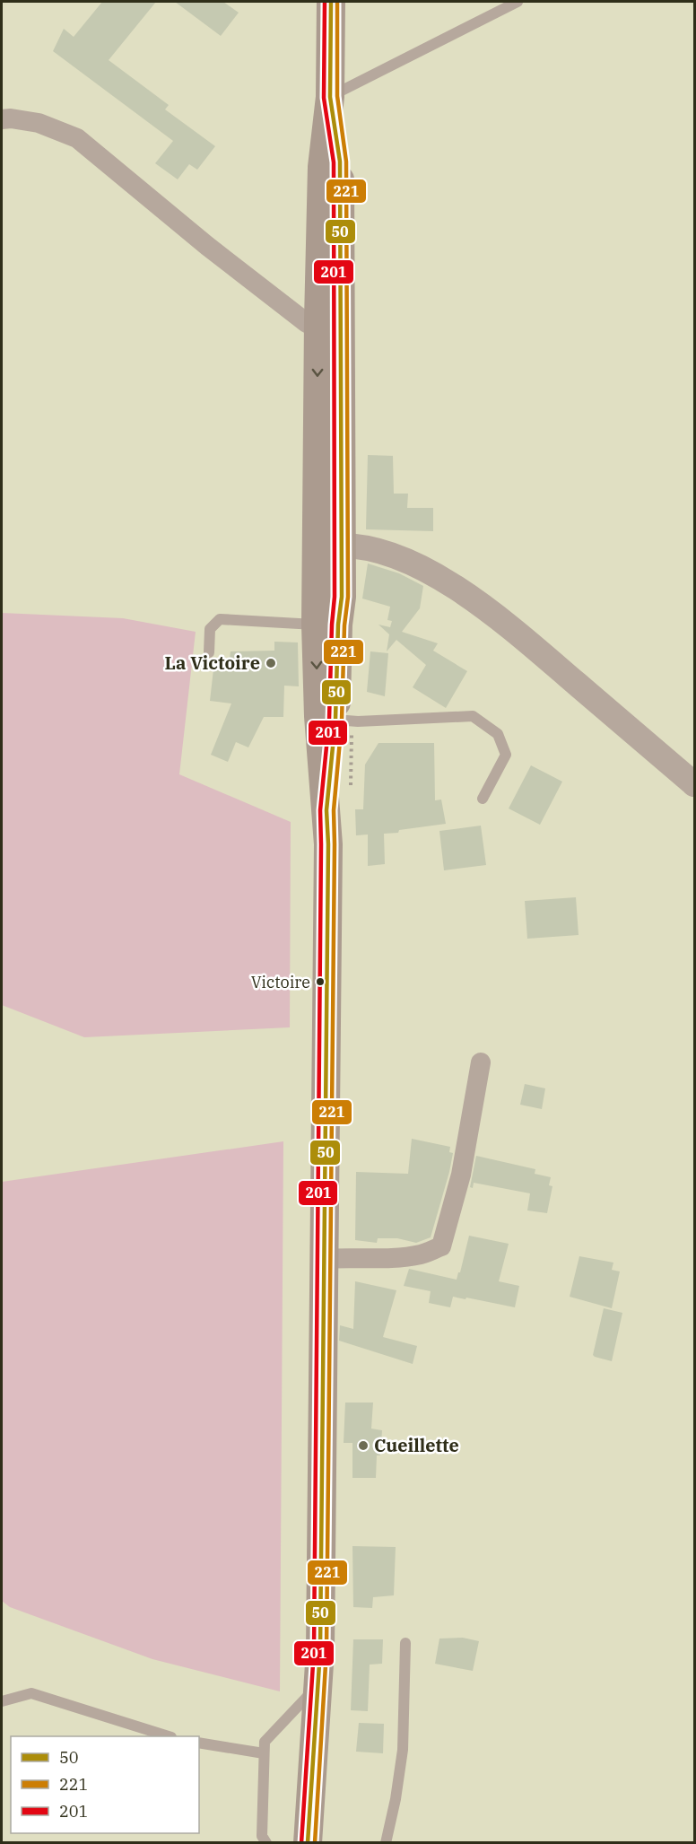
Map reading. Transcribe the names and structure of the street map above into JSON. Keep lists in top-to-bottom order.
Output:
{
  "places": ["La Victoire", "Victoire", "Cueillette"],
  "lines": ["transit line 50", "transit line 221", "transit line 201"],
  "legend": ["50", "221", "201"]
}
